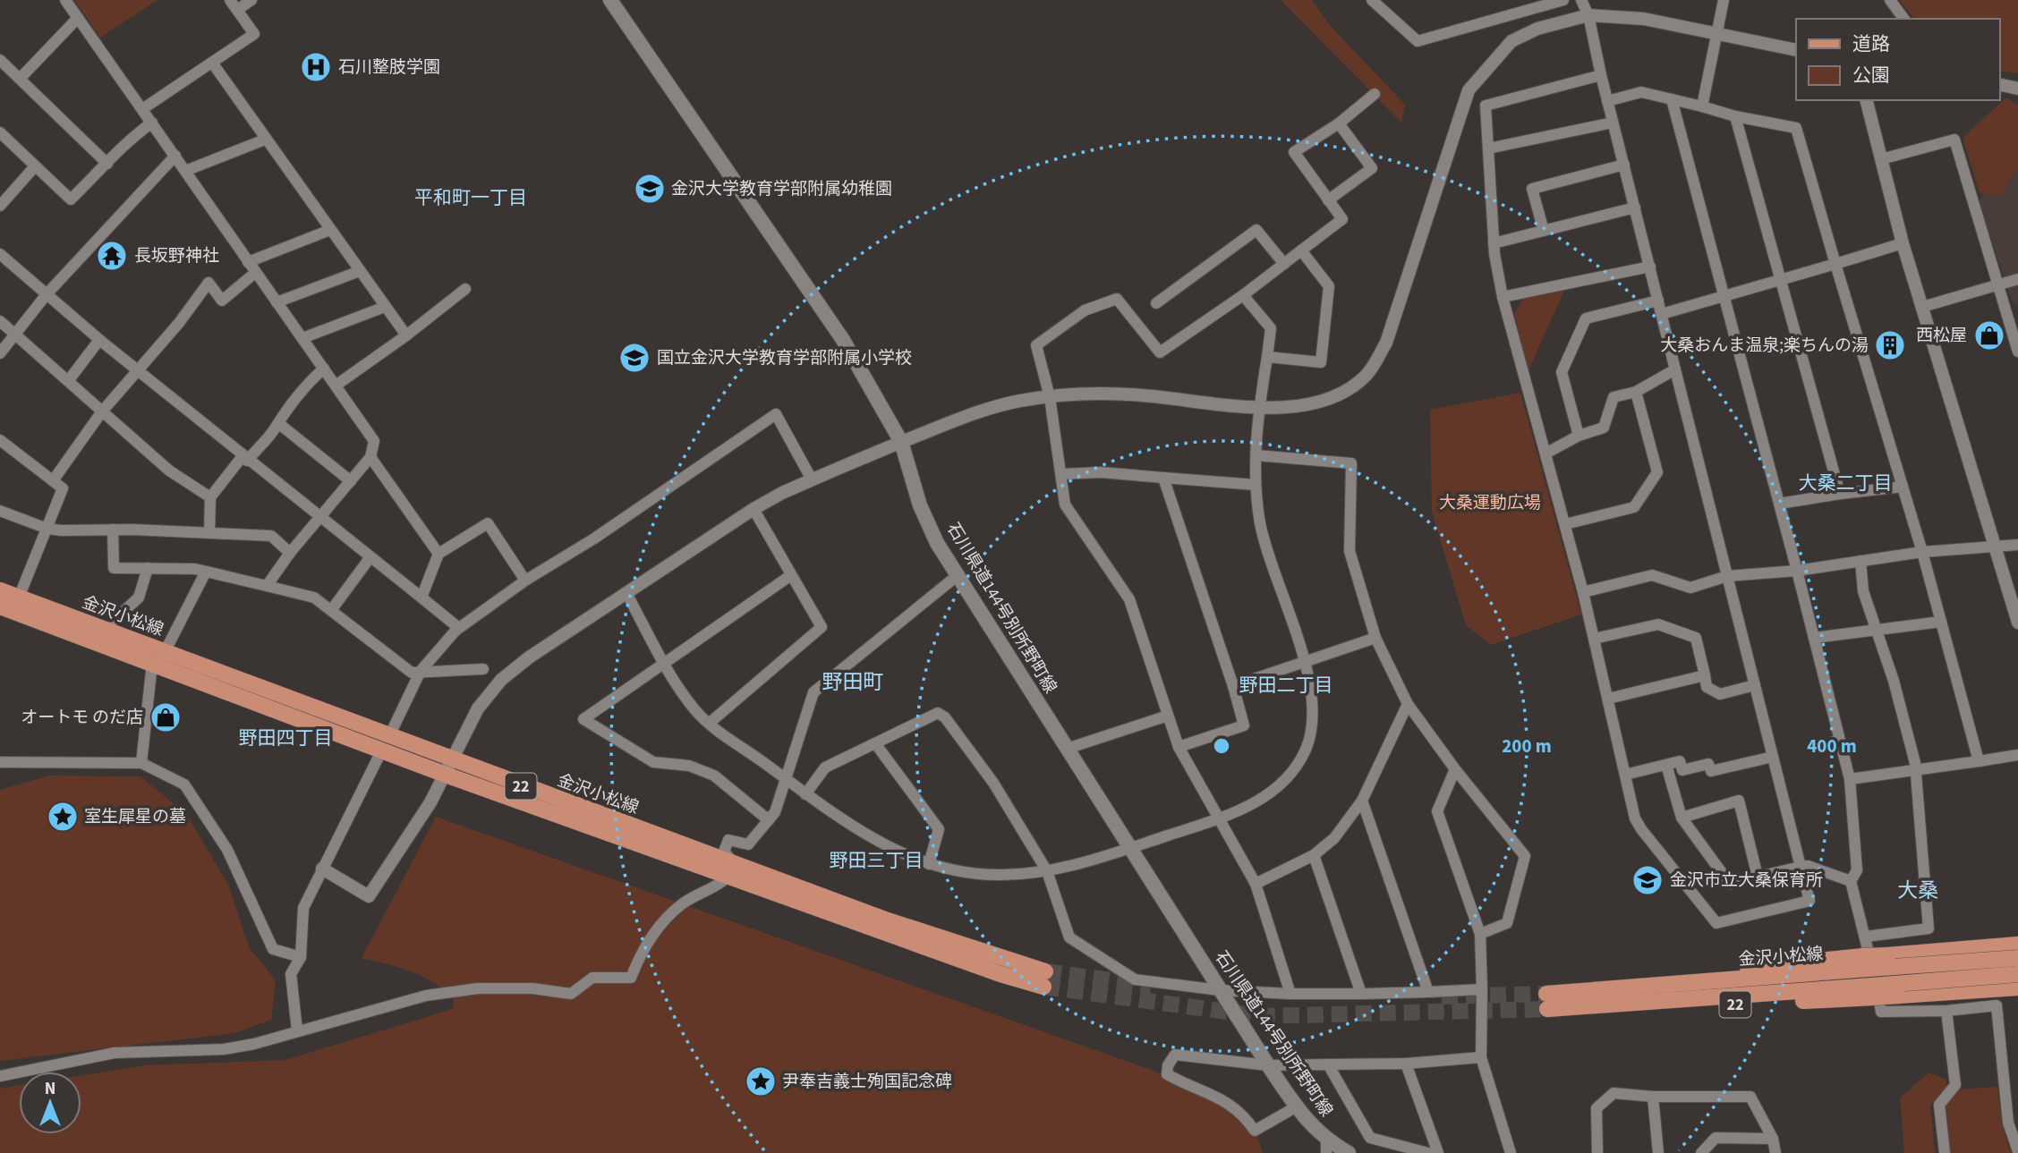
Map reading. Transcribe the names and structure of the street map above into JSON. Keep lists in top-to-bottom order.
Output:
{
  "streets": {
    "main road": ["石川県道144号別所野町線", "金沢小松線", "22"]
  },
  "crossings": [
    ["金沢小松線", "22"]
  ],
  "districts": [
    "平和町一丁目",
    "大桑二丁目",
    "野田町",
    "野田二丁目",
    "野田四丁目",
    "野田三丁目",
    "大桑"
  ],
  "parks": ["大桑運動広場"],
  "places": {
    "hospital": ["石川整肢学園"],
    "school or university": ["金沢大学教育学部附属幼稚園", "国立金沢大学教育学部附属小学校", "金沢市立大桑保育所"],
    "temple": ["長坂野神社"],
    "shop": ["西松屋", "オートモ のだ店"],
    "building": ["大桑おんま温泉;楽ちんの湯"],
    "place": ["室生犀星の墓", "尹奉吉義士殉国記念碑"]
  },
  "legend": ["道路", "公園"],
  "north": "top",
  "rings": ["200 m", "400 m"]
}
